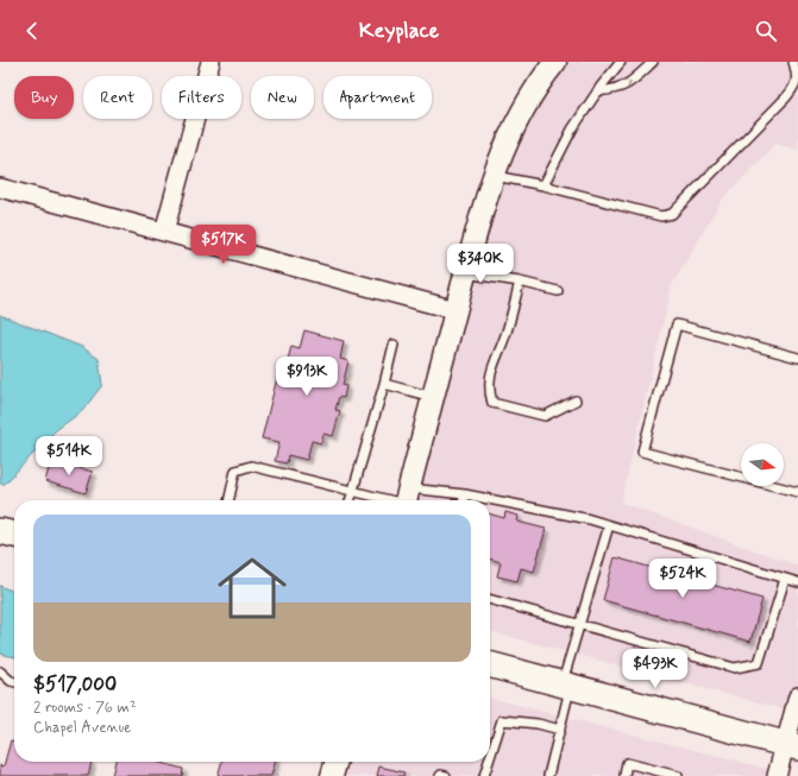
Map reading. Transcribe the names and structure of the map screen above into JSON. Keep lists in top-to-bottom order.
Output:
{
  "north": "right",
  "page": {
    "header": "Keyplace",
    "chip": [
      "Buy",
      "Rent",
      "Filters",
      "New",
      "Apartment"
    ],
    "price": [
      "$517K",
      "$340K",
      "$913K",
      "$514K",
      "$524K",
      "$493K"
    ],
    "list": [
      {
        "name": "$517,000",
        "note": "2 rooms · 76 m² · Chapel Avenue"
      }
    ]
  }
}
